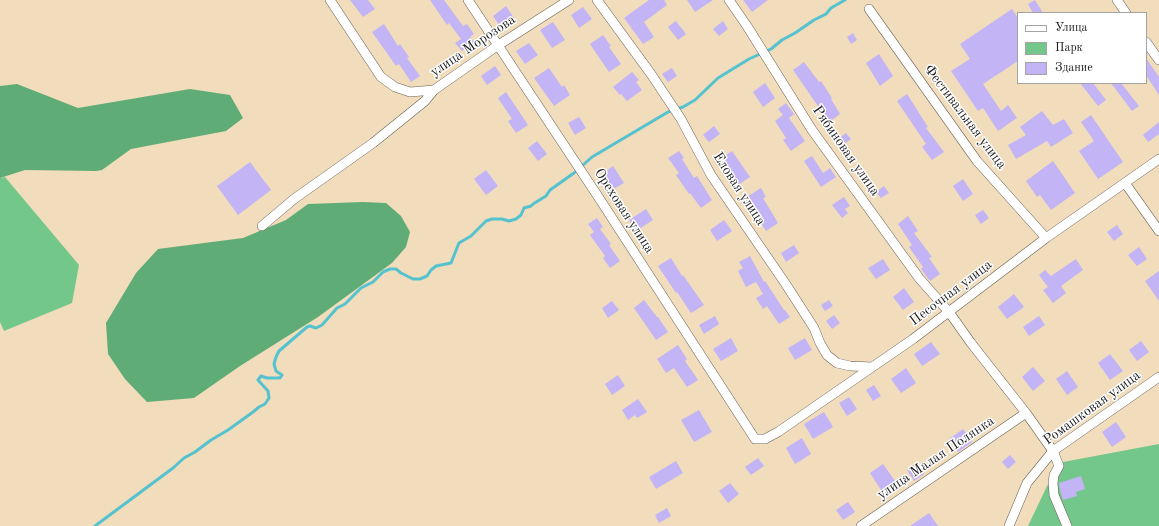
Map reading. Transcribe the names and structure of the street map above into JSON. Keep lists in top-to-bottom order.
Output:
{
  "streets": {
    "street": [
      "улица Морозова",
      "Фестивальная улица",
      "Рябиновая улица",
      "Еловая улица",
      "Ореховая улица",
      "Песочная улица",
      "Ромашковая улица",
      "улица Малая Полянка"
    ]
  },
  "crossings": [
    ["улица Морозова", "Ореховая улица"],
    ["Фестивальная улица", "Песочная улица"],
    ["Рябиновая улица", "Песочная улица"],
    ["Рябиновая улица", "Ромашковая улица"],
    ["Рябиновая улица", "улица Малая Полянка"],
    ["Еловая улица", "Песочная улица"],
    ["Ореховая улица", "Песочная улица"]
  ],
  "legend": ["Улица", "Парк", "Здание"]
}
